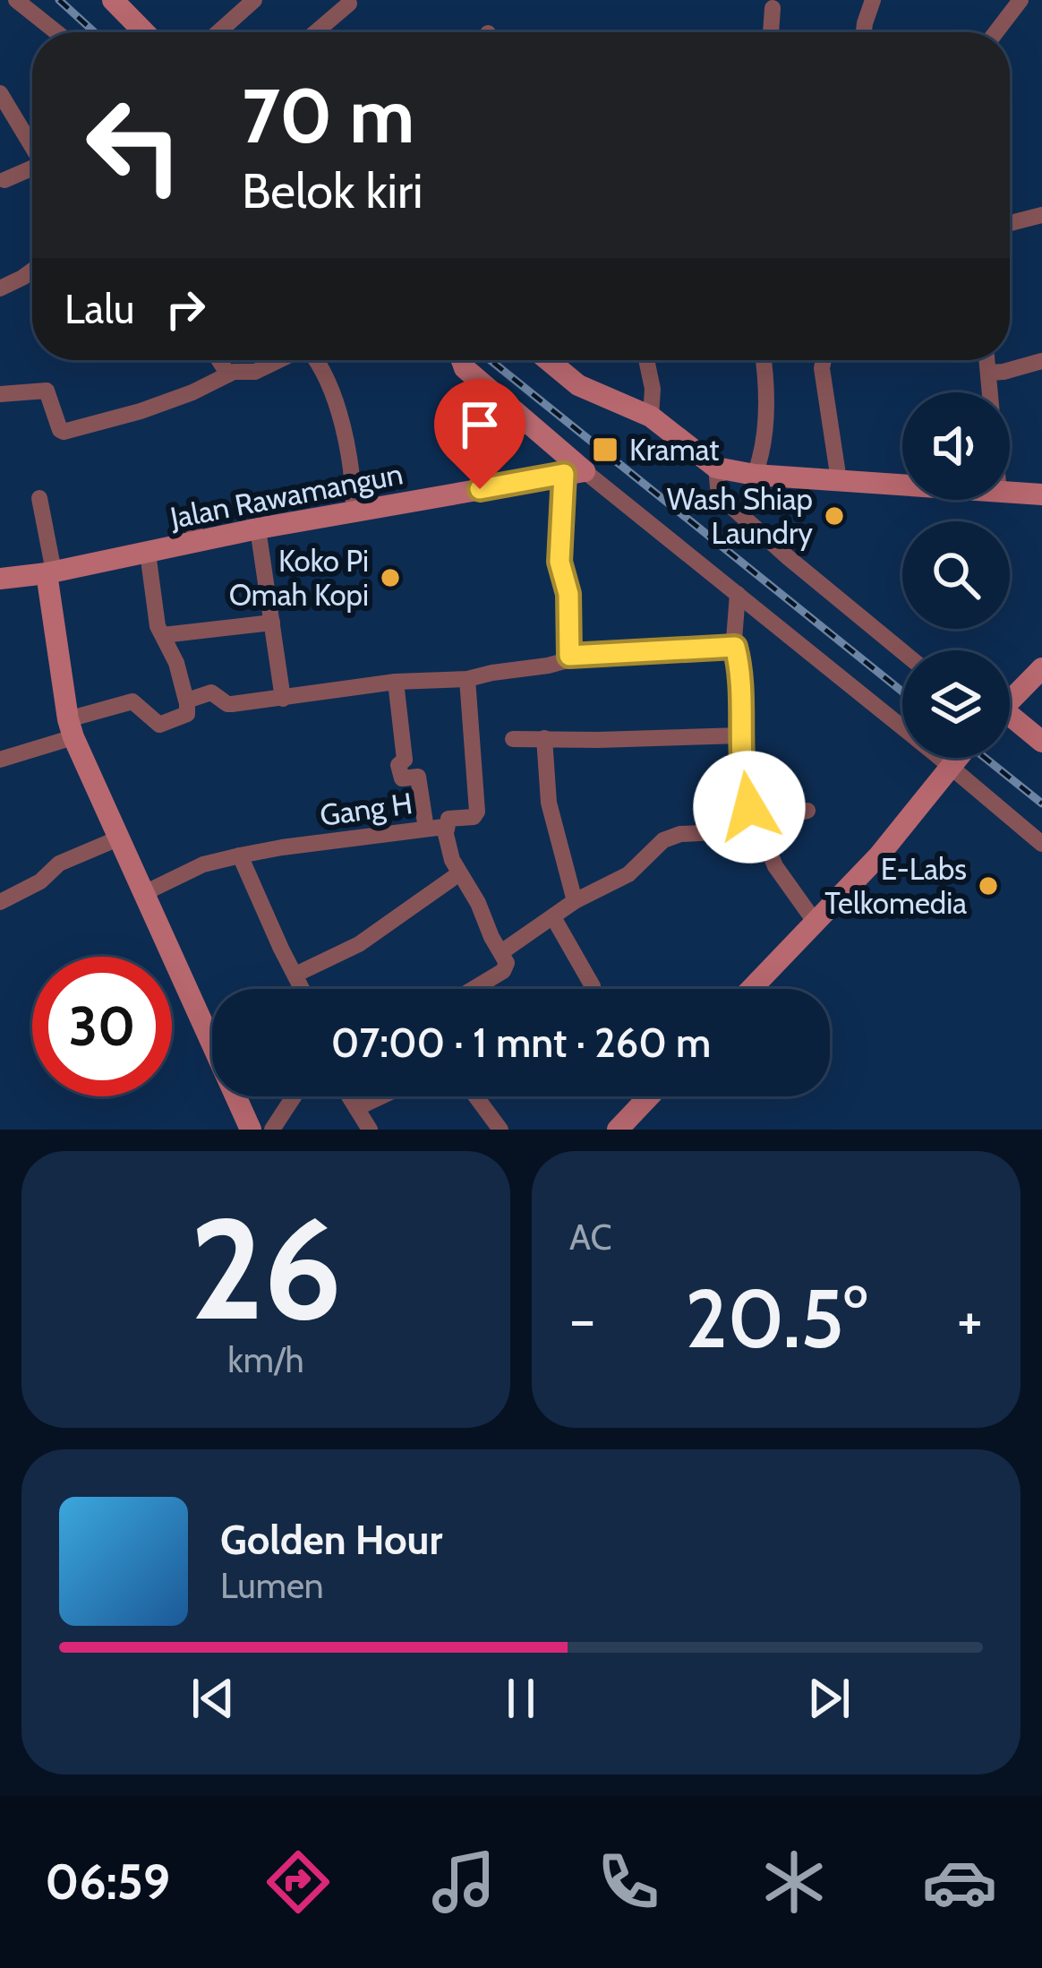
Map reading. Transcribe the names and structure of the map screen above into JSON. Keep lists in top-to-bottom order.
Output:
{
  "streets": {
    "street": ["Jalan Rawamangun", "Gang H"]
  },
  "places": {
    "transit": ["Kramat"],
    "other": ["Wash Shiap Laundry", "Koko Pi Omah Kopi", "E-Labs Telkomedia"]
  },
  "page": {
    "turn": ["70 m", "Belok kiri"],
    "then": "Lalu",
    "limit": "30",
    "trip": "07:00 · 1 mnt · 260 m",
    "tile": [
      ["26", "km/h"],
      "AC"
    ],
    "heat": ["−", "20.5°", "+"],
    "song": ["Golden Hour", "Lumen"],
    "tabs": "06:59"
  }
}
